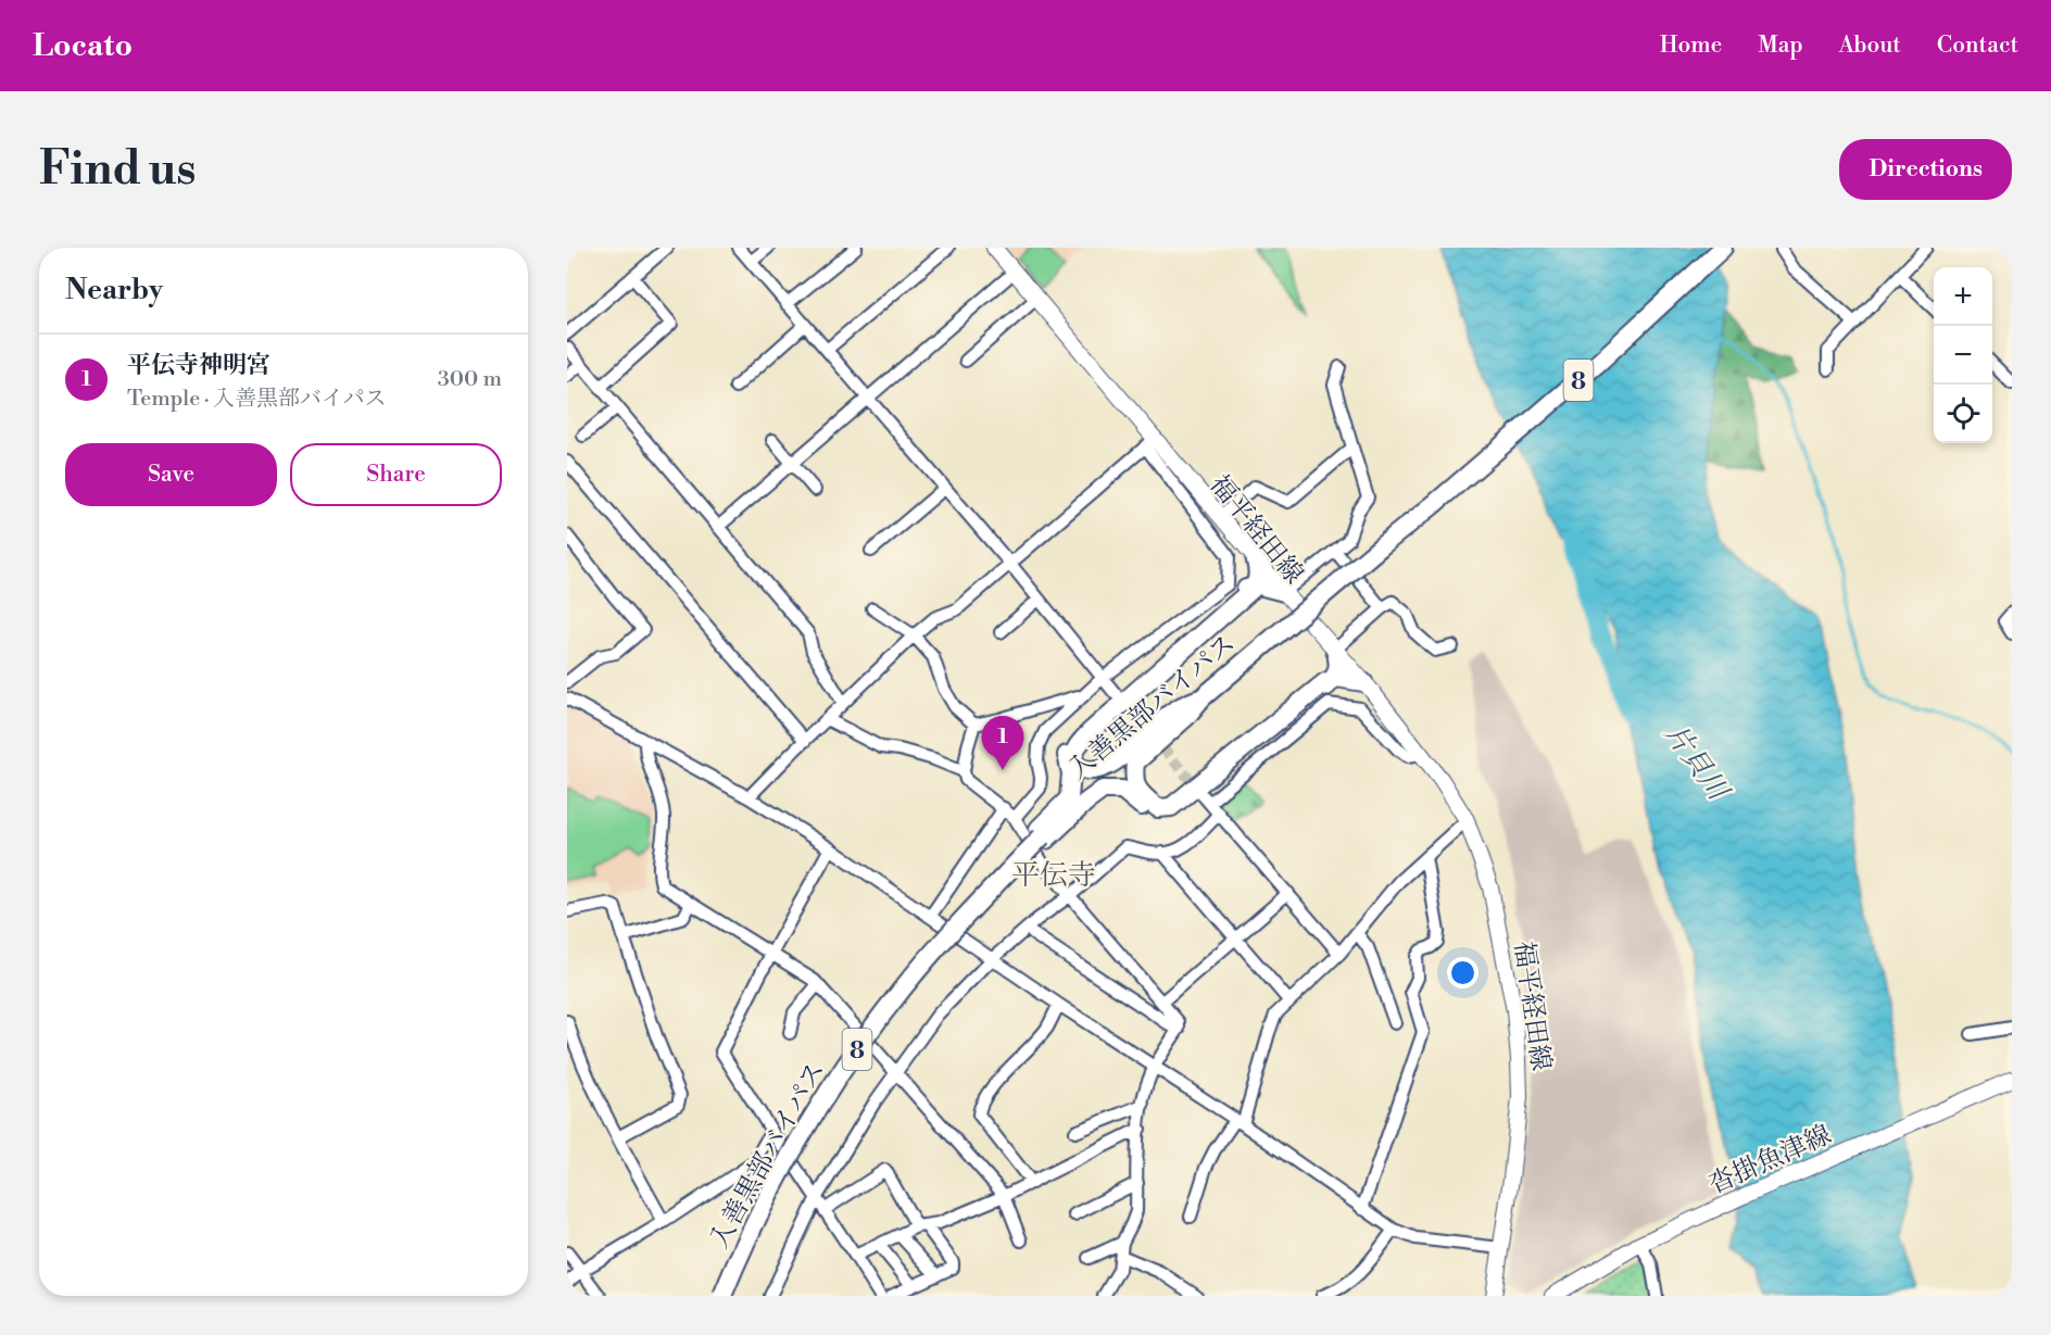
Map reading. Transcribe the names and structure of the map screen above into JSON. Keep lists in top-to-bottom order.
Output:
{
  "streets": {
    "highway": ["8", "入善黒部バイパス"],
    "main road": ["福平経田線", "沓掛魚津線"]
  },
  "districts": ["平伝寺"],
  "water": ["片貝川"],
  "page": {
    "header": "Locato",
    "nav": [
      "Home",
      "Map",
      "About",
      "Contact"
    ],
    "buttons": [
      "Directions",
      ["Save", "Share"]
    ],
    "title": "Find us",
    "heading": "Nearby",
    "map_buttons": ["+", "−"],
    "list": [
      {
        "mark": "1",
        "name": "平伝寺神明宮",
        "note": "Temple · 入善黒部バイパス",
        "value": "300 m"
      }
    ],
    "pins": "1"
  }
}
